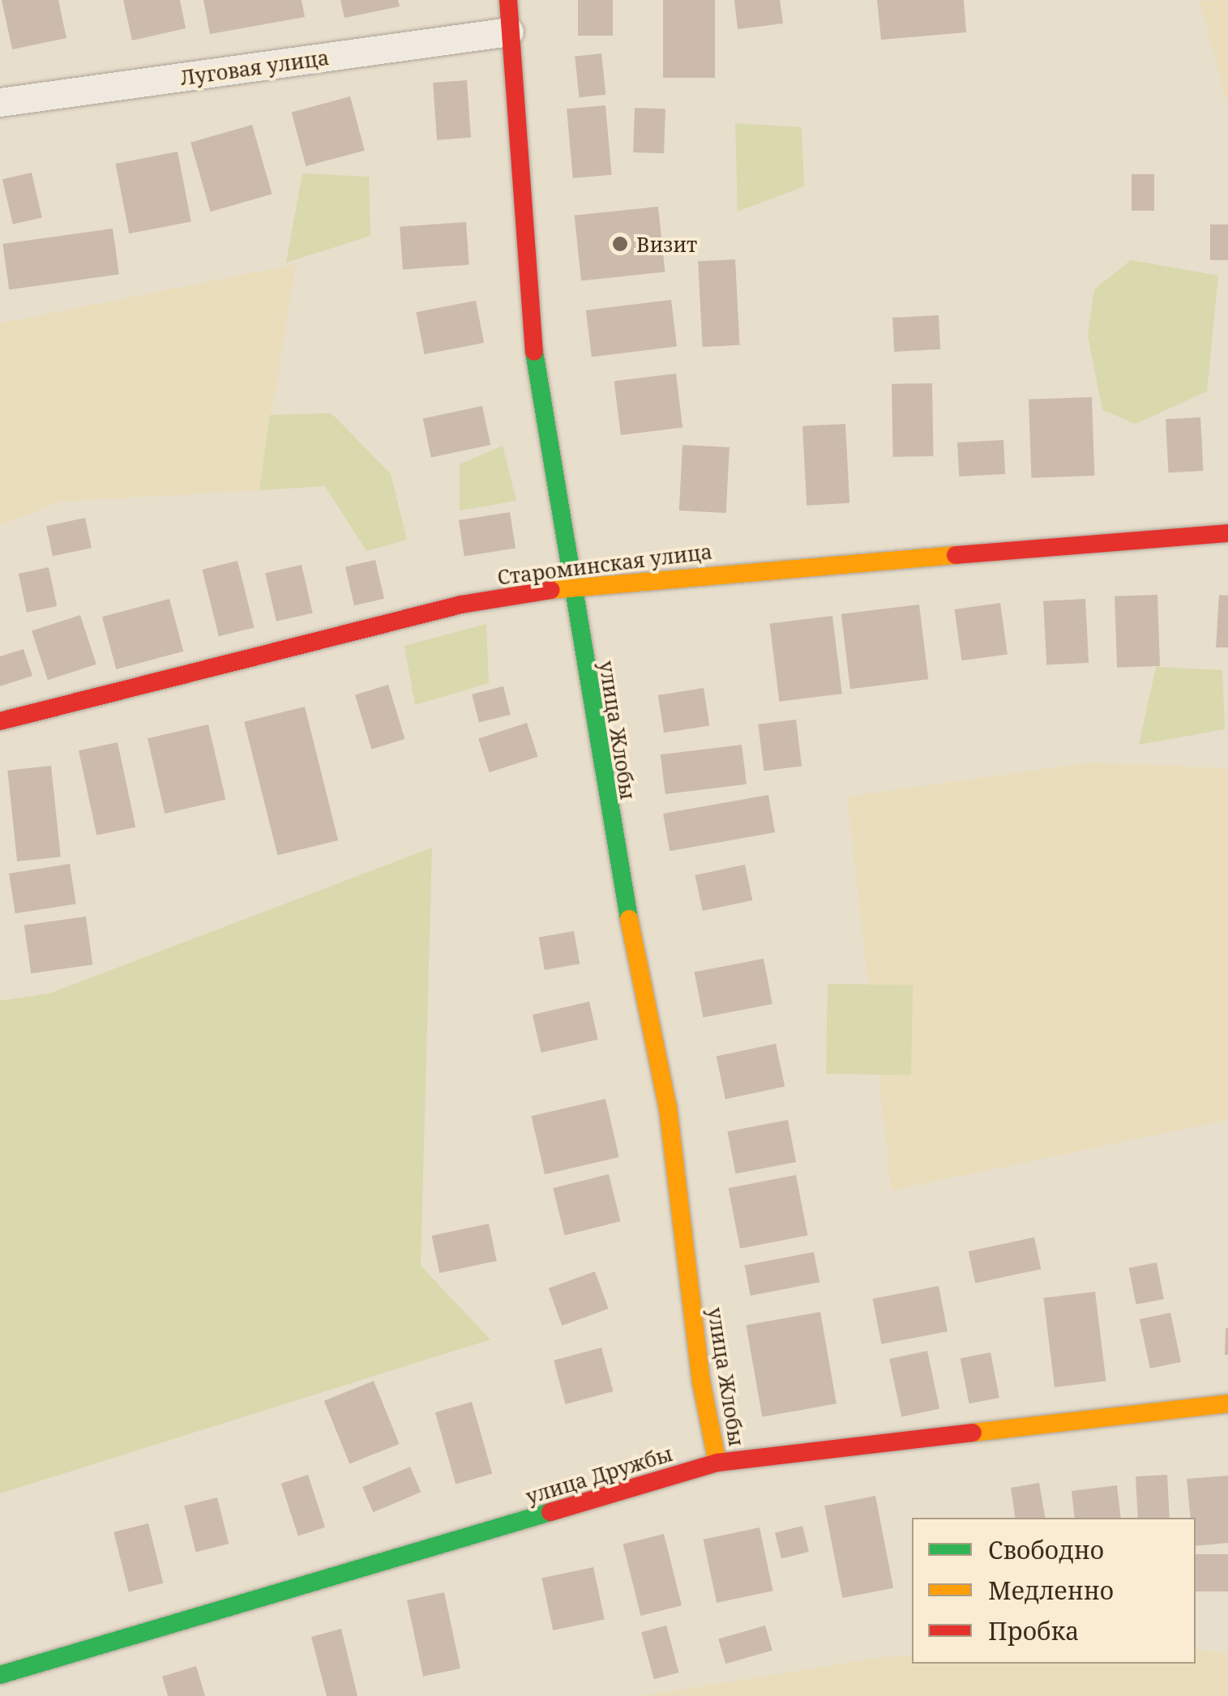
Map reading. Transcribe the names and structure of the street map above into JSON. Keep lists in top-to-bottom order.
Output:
{
  "streets": {
    "street": [
      "Луговая улица",
      "Староминская улица",
      "улица Жлобы",
      "улица Дружбы"
    ]
  },
  "crossings": [
    ["Луговая улица", "улица Жлобы"],
    ["Староминская улица", "улица Жлобы"],
    ["улица Жлобы", "улица Дружбы"]
  ],
  "places": ["Визит"],
  "legend": ["Свободно", "Медленно", "Пробка"]
}
